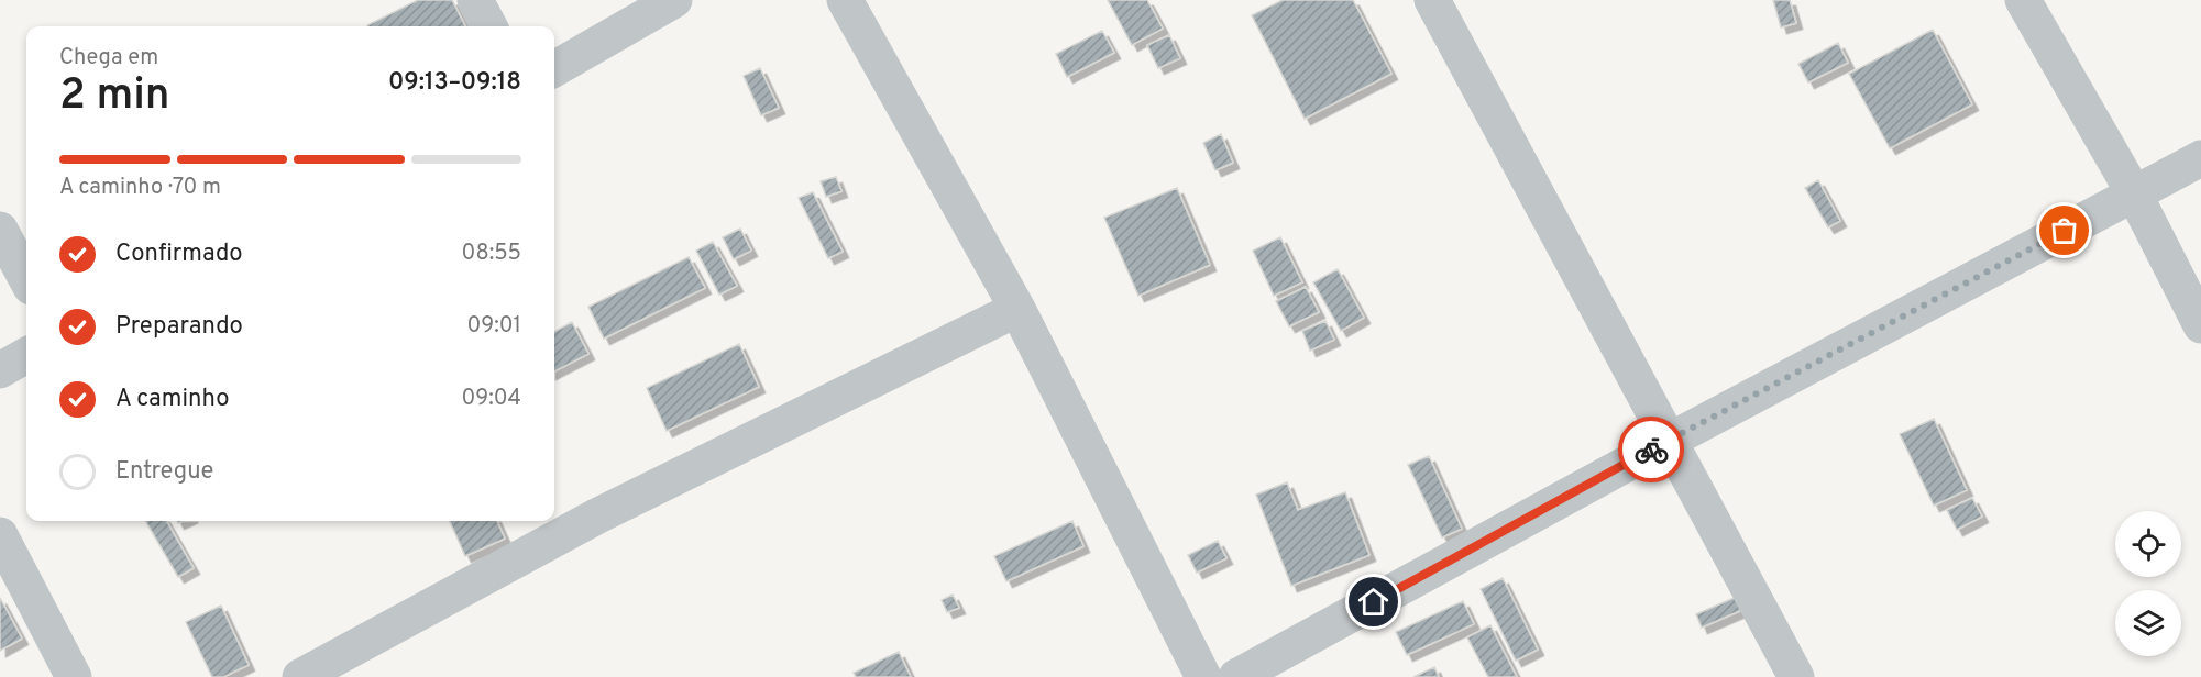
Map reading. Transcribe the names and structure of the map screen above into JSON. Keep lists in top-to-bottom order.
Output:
{
  "page": {
    "heading": ["2 min", "Chega em", "09:13–09:18"],
    "bar": "A caminho · 70 m",
    "list": [
      ["Confirmado", "08:55"],
      ["Preparando", "09:01"],
      ["A caminho", "09:04"],
      "Entregue"
    ]
  }
}
